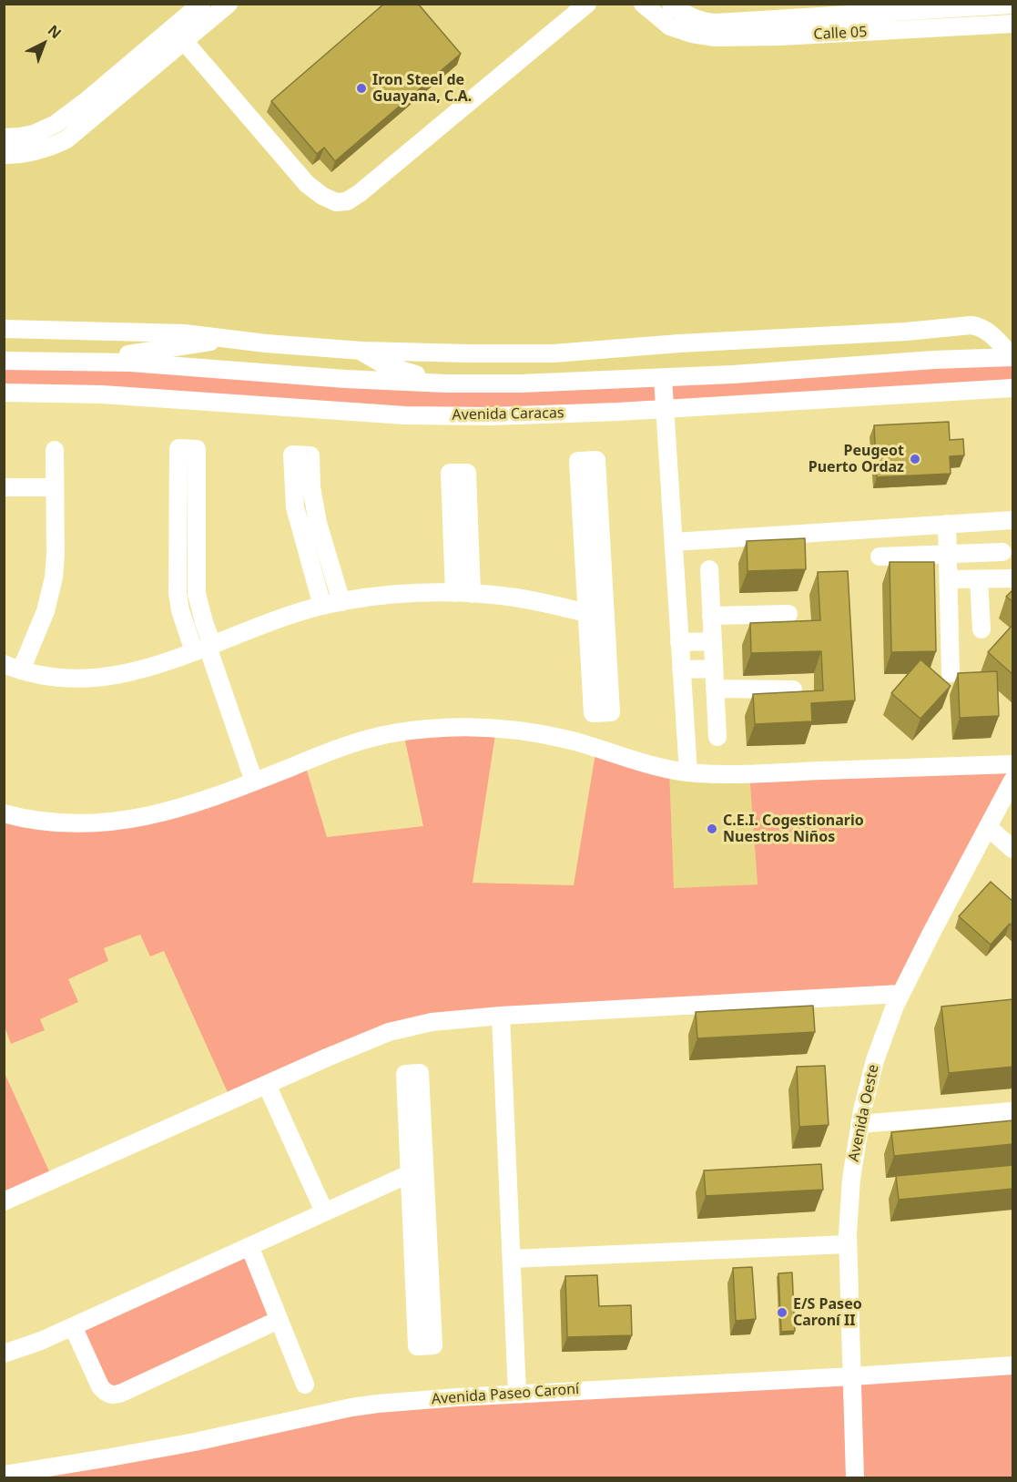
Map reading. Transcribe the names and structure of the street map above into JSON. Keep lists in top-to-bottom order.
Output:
{
  "streets": {
    "street": [
      "Calle 05",
      "Avenida Caracas",
      "Avenida Oeste",
      "Avenida Paseo Caroní"
    ]
  },
  "crossings": [
    ["Avenida Oeste", "Avenida Paseo Caroní"]
  ],
  "places": [
    "Iron Steel de Guayana, C.A.",
    "Peugeot Puerto Ordaz",
    "C.E.I. Cogestionario Nuestros Niños",
    "E/S Paseo Caroní II"
  ],
  "north": "top right"
}
